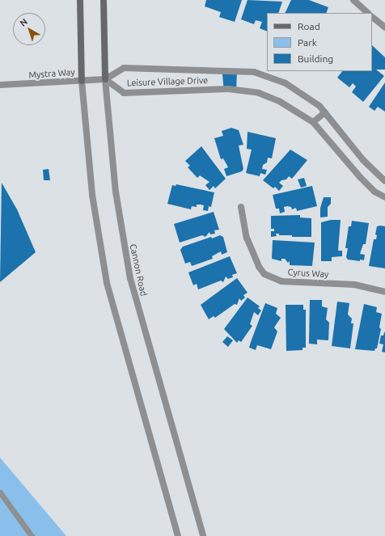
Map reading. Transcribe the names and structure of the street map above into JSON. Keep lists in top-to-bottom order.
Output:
{
  "streets": {
    "main road": ["Cannon Road"],
    "street": ["Mystra Way", "Leisure Village Drive", "Cyrus Way"]
  },
  "crossings": [
    ["Mystra Way", "Leisure Village Drive"],
    ["Mystra Way", "Cannon Road"],
    ["Leisure Village Drive", "Cannon Road"]
  ],
  "legend": ["Road", "Park", "Building"],
  "north": "top left"
}
